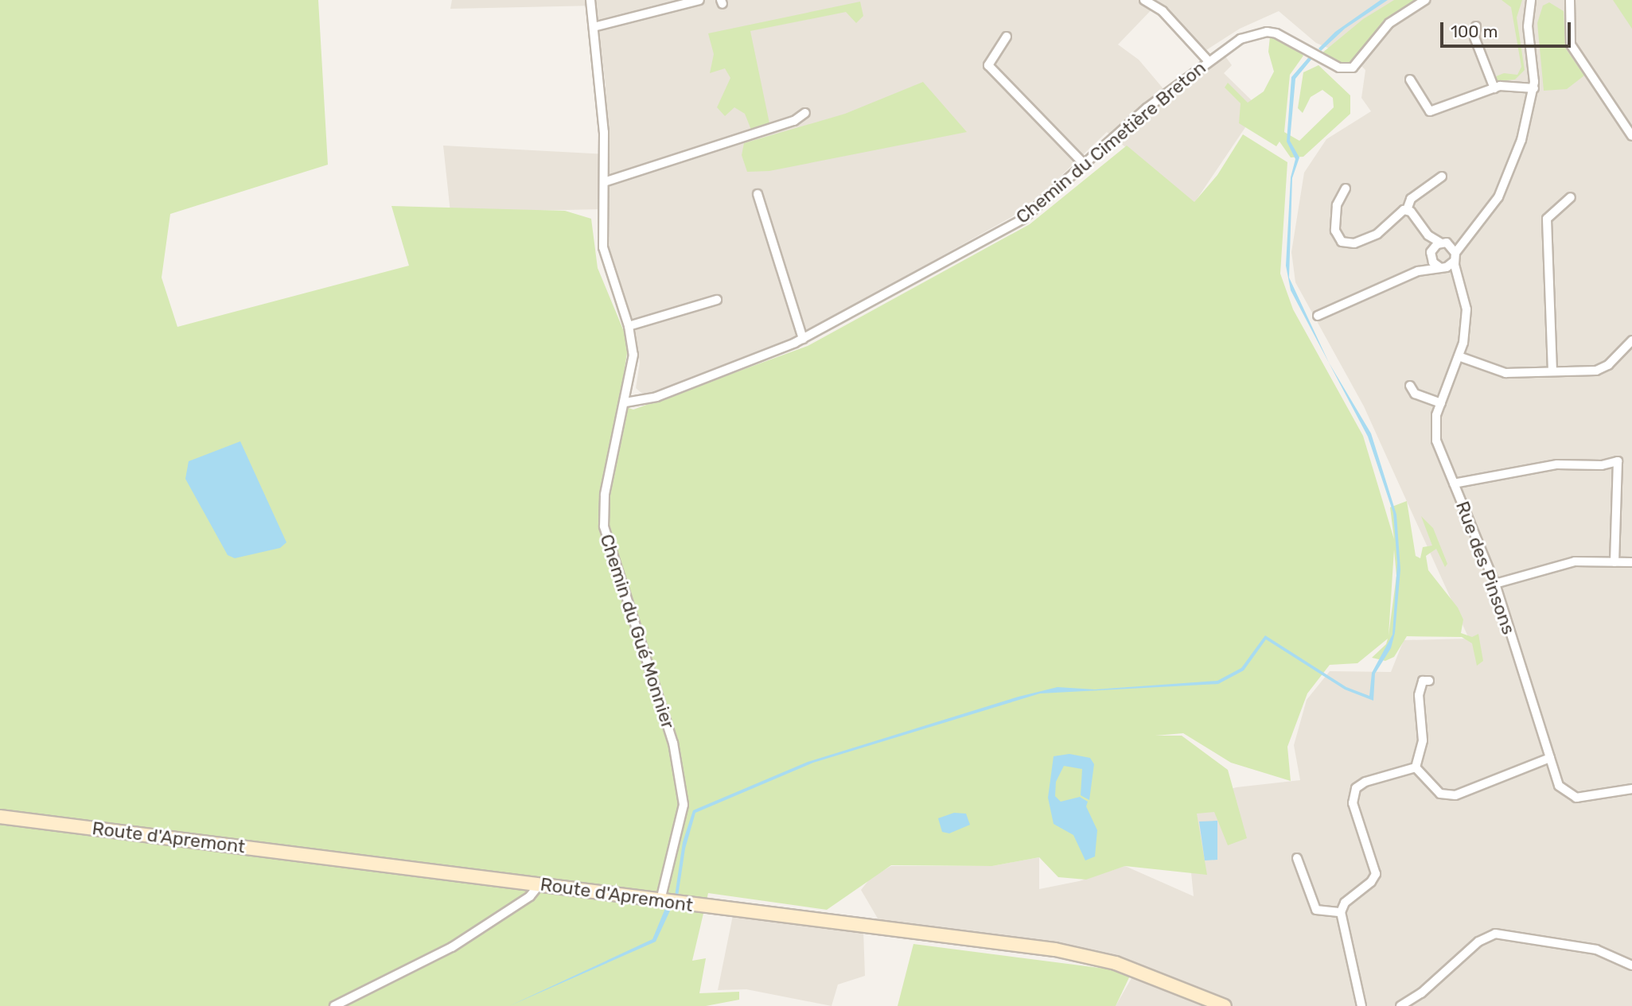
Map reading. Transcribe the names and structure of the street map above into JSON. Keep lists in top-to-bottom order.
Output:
{
  "streets": {
    "street": [
      "Chemin du Cimetière Breton",
      "Rue des Pinsons",
      "Chemin du Gué Monnier",
      "Route d'Apremont"
    ]
  },
  "crossings": [
    ["Chemin du Cimetière Breton", "Chemin du Gué Monnier"],
    ["Chemin du Gué Monnier", "Route d'Apremont"]
  ],
  "scale_bar": "100 m"
}
